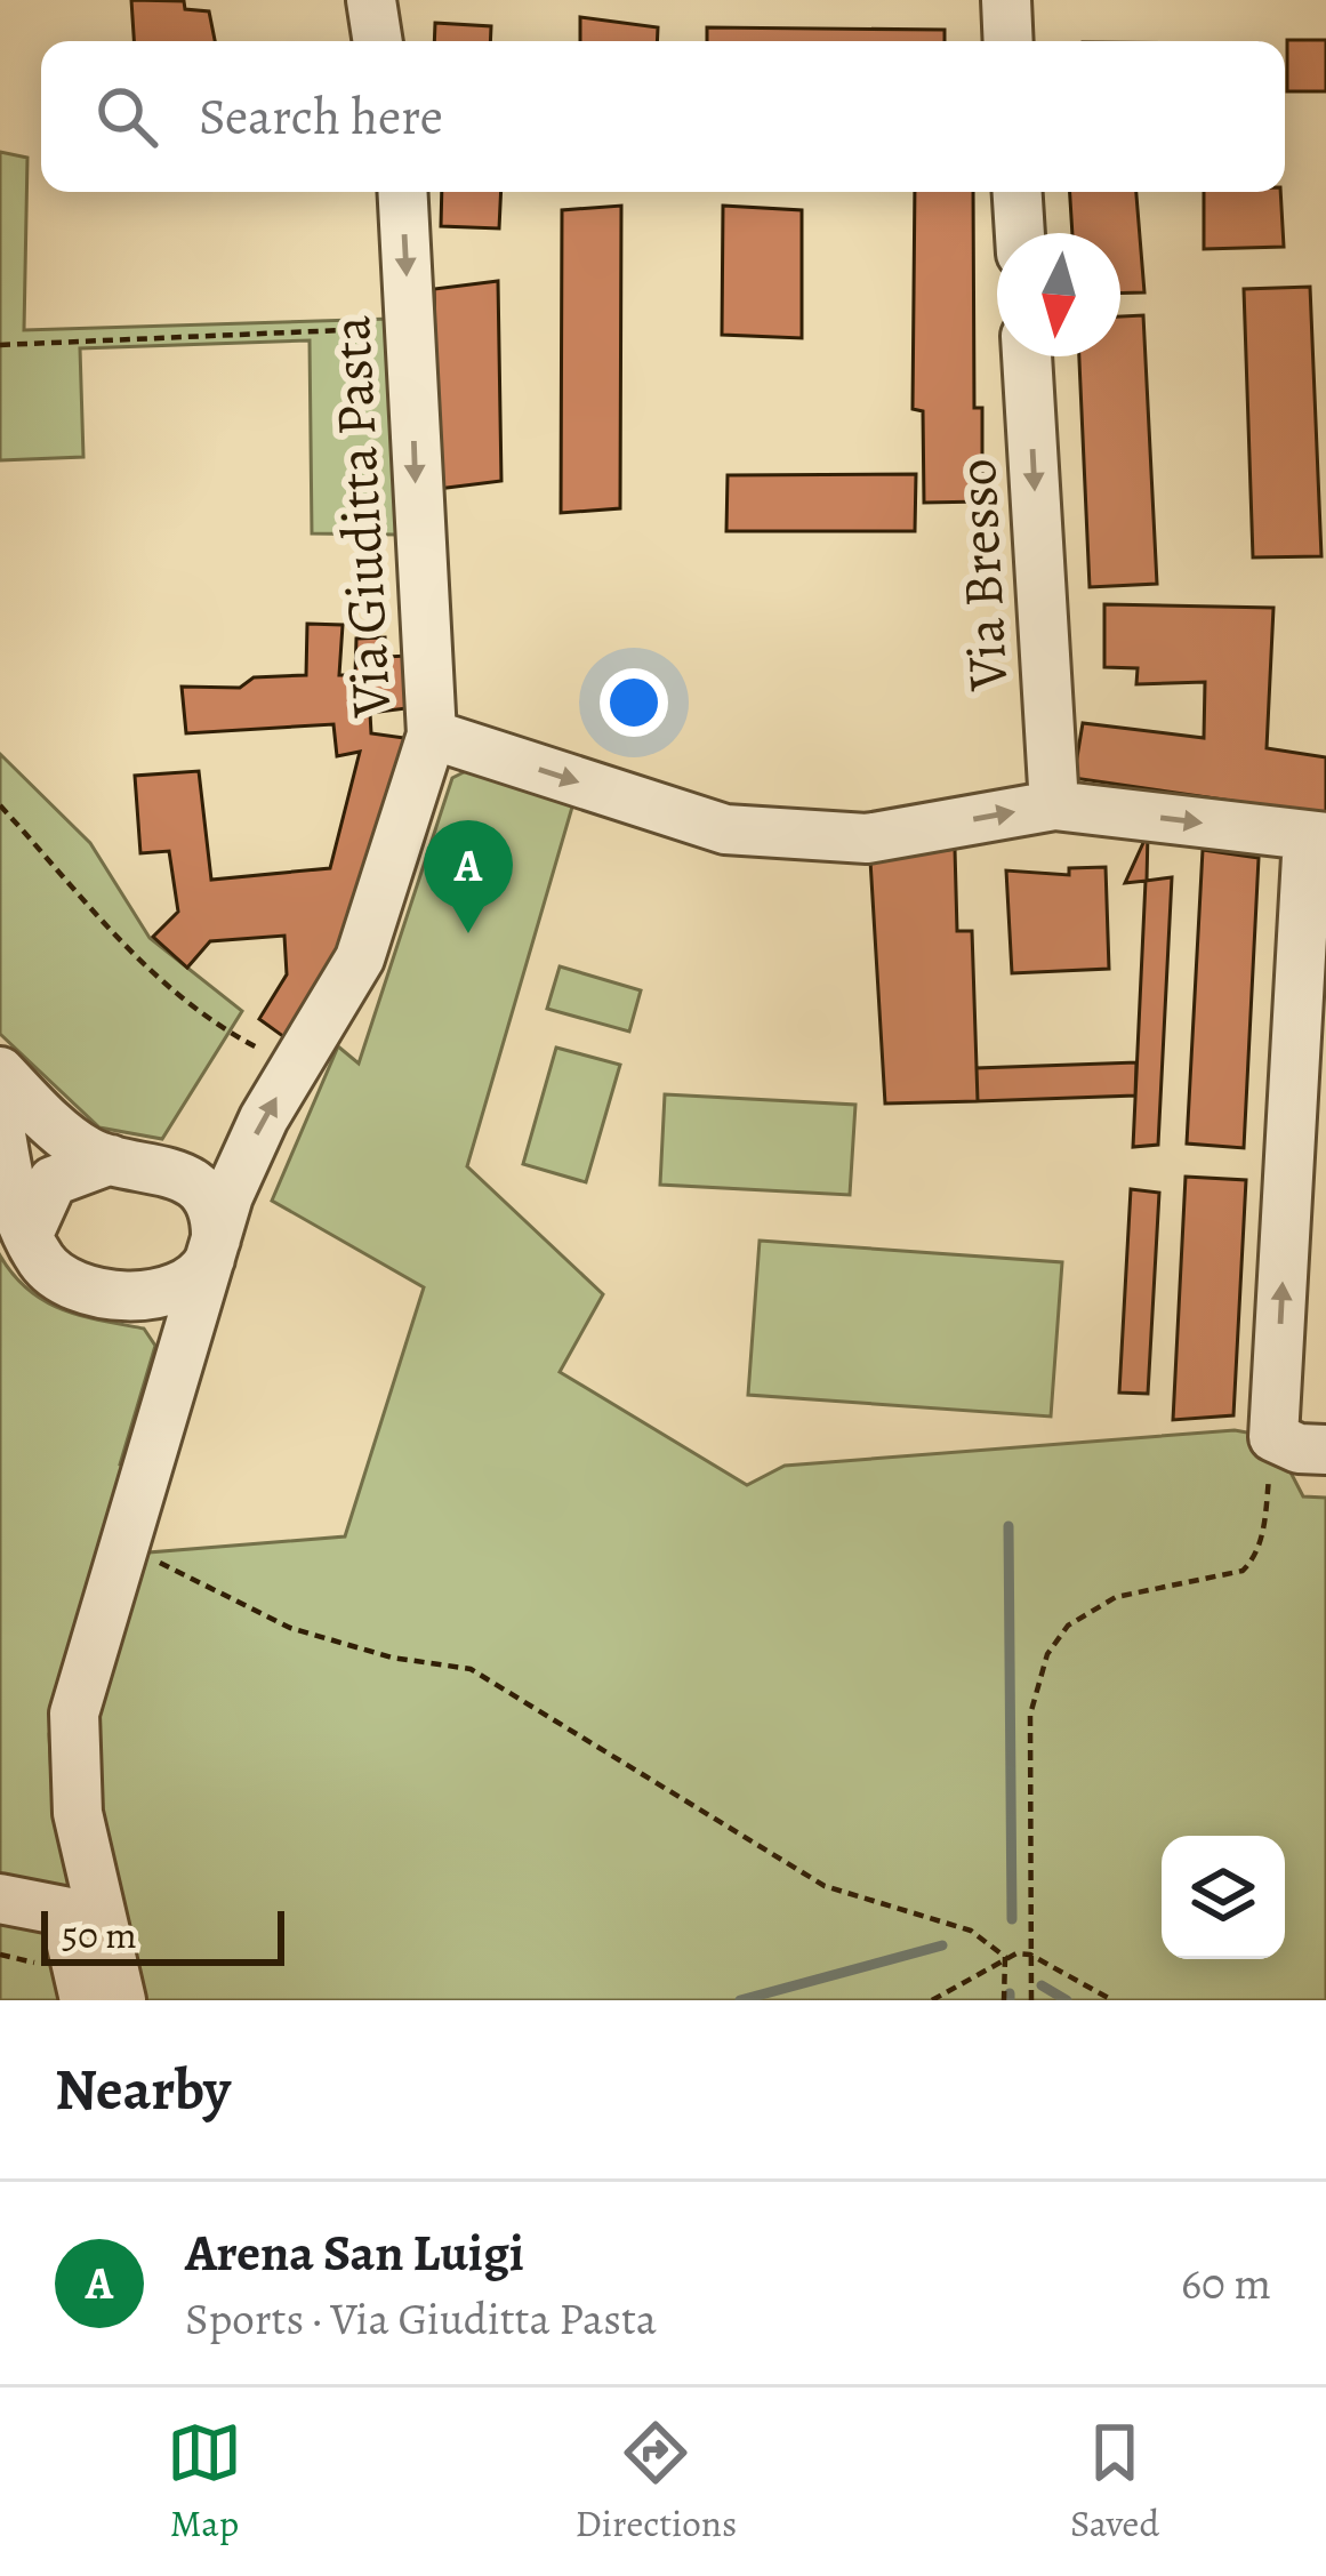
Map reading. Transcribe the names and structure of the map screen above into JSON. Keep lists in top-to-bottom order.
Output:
{
  "streets": {
    "street": ["Via Giuditta Pasta", "Via Bresso"]
  },
  "one_way": ["Via Bresso"],
  "scale_bar": "50 m",
  "north": "bottom",
  "page": {
    "search": "Search here",
    "pins": "A",
    "scale": "50 m",
    "heading": "Nearby",
    "list": [
      {
        "mark": "A",
        "name": "Arena San Luigi",
        "note": "Sports · Via Giuditta Pasta",
        "value": "60 m"
      }
    ],
    "nav": ["Map", "Directions", "Saved"]
  }
}
